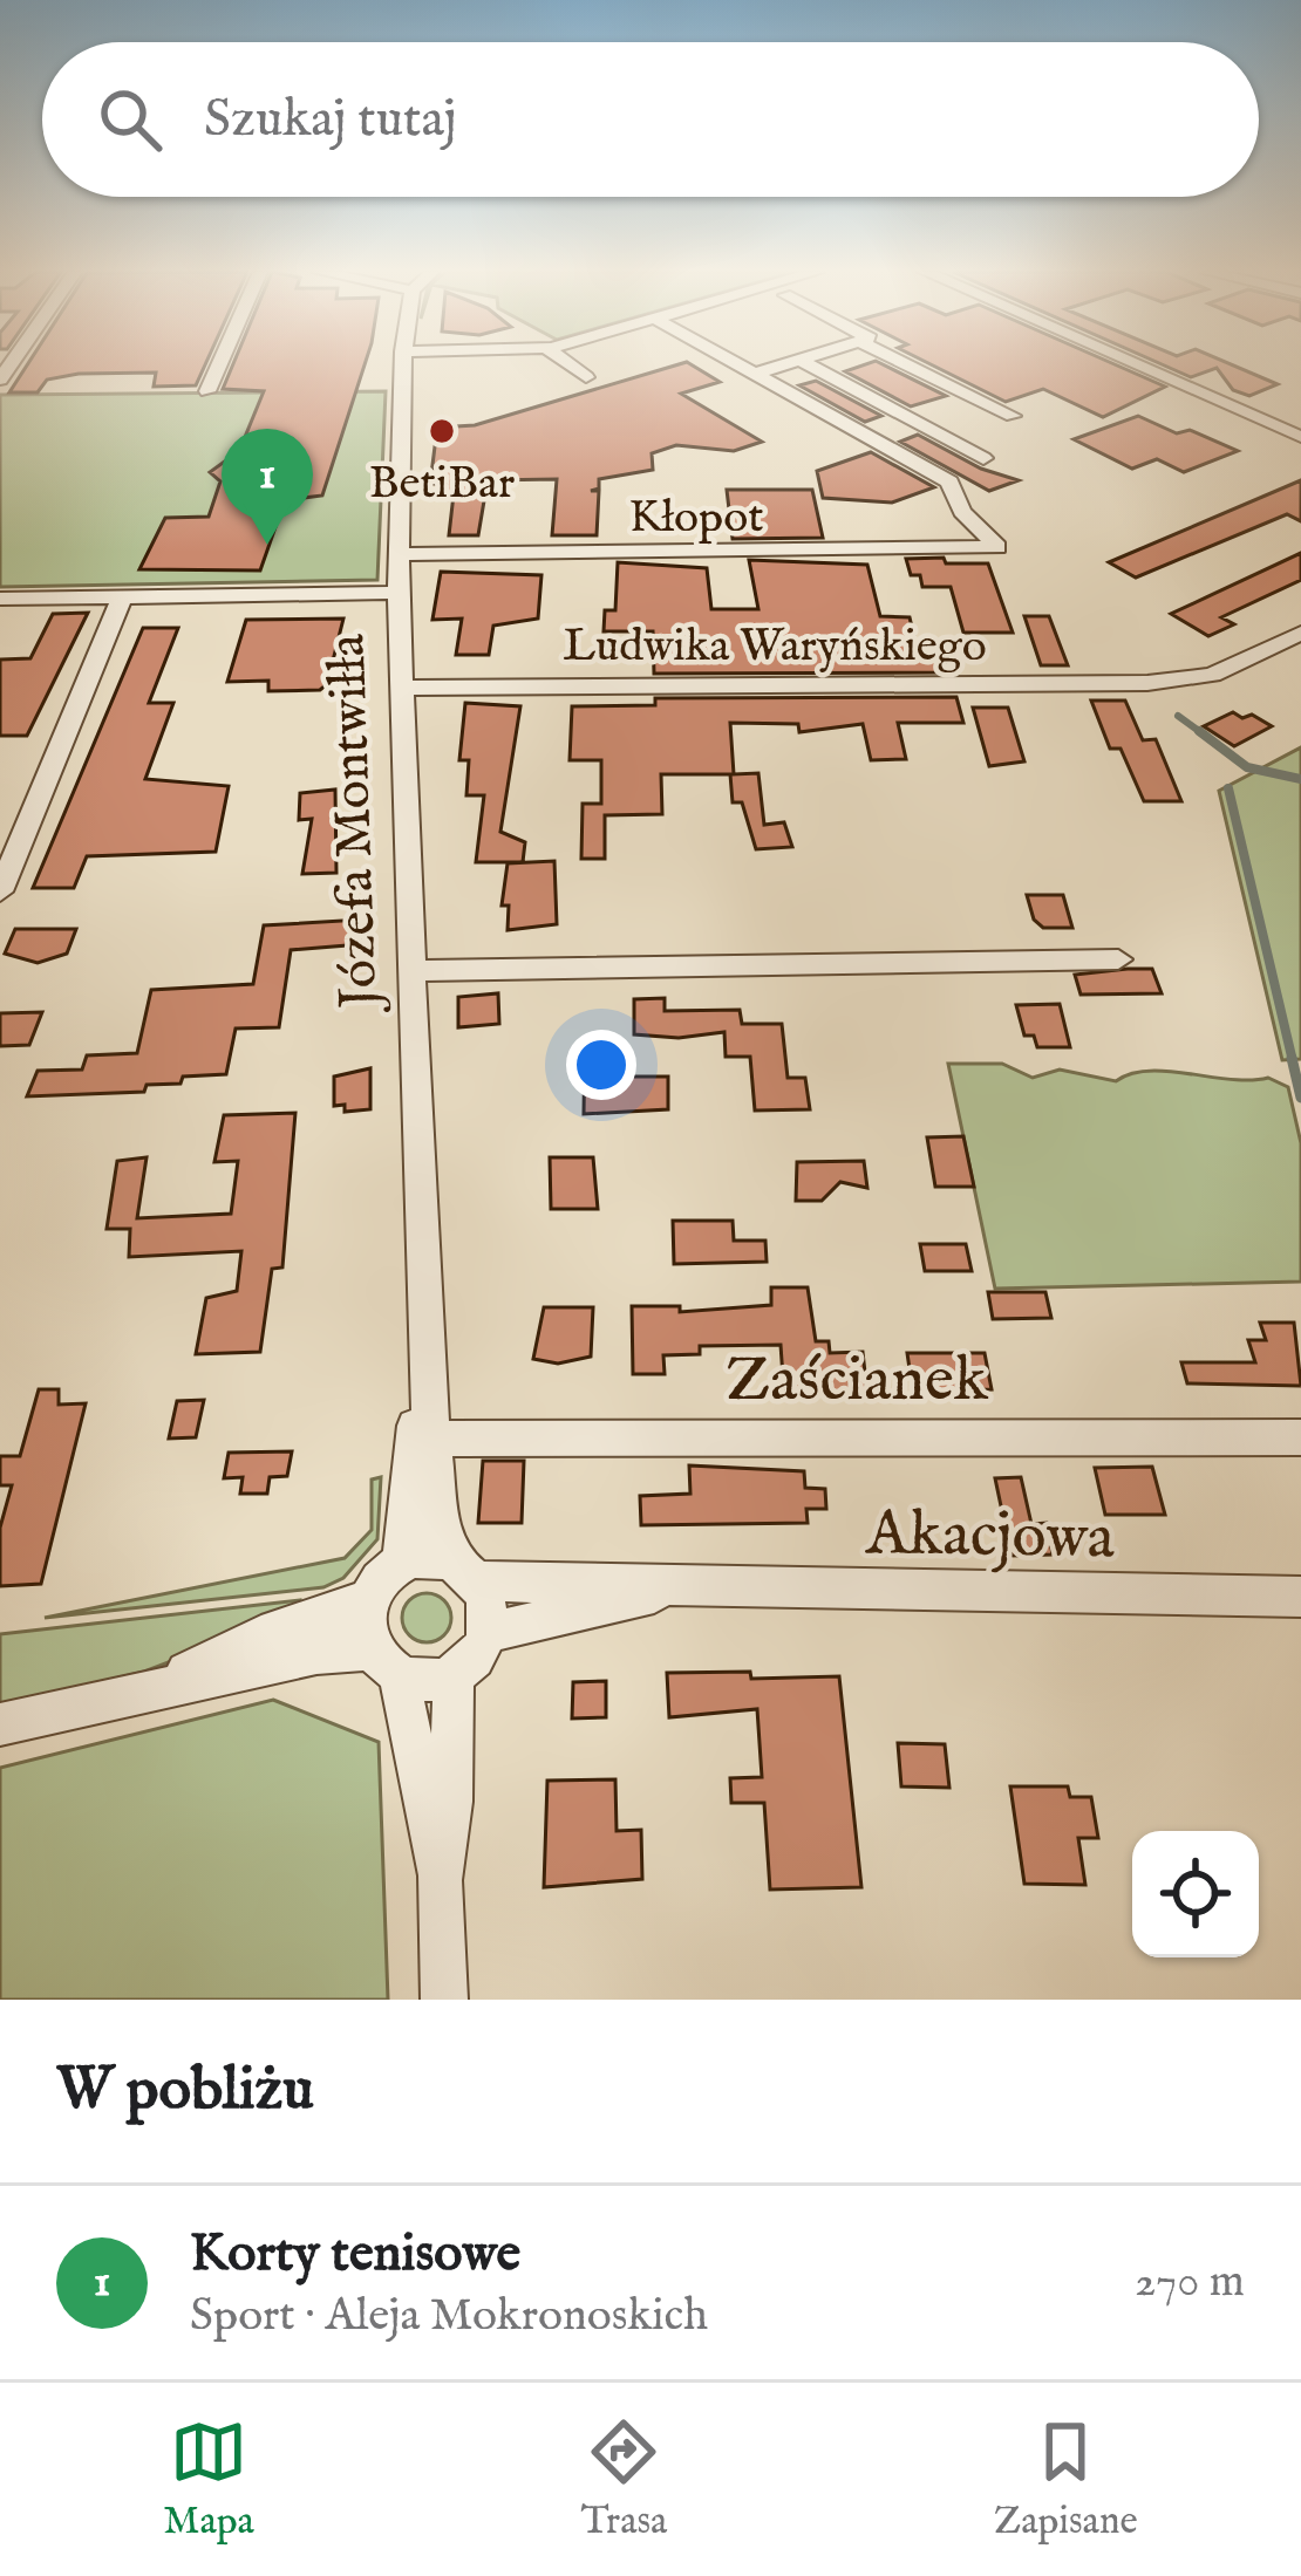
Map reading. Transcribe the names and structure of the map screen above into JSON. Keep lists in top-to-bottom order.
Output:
{
  "streets": {
    "street": [
      "Kłopot",
      "Ludwika Waryńskiego",
      "Józefa Montwiłła",
      "Zaścianek",
      "Akacjowa"
    ]
  },
  "crossings": [
    ["Kłopot", "Józefa Montwiłła"],
    ["Ludwika Waryńskiego", "Józefa Montwiłła"],
    ["Józefa Montwiłła", "Zaścianek"],
    ["Józefa Montwiłła", "Akacjowa"]
  ],
  "places": ["BetiBar"],
  "page": {
    "search": "Szukaj tutaj",
    "pins": "1",
    "heading": "W pobliżu",
    "list": [
      {
        "mark": "1",
        "name": "Korty tenisowe",
        "note": "Sport · Aleja Mokronoskich",
        "value": "270 m"
      }
    ],
    "nav": ["Mapa", "Trasa", "Zapisane"]
  }
}
